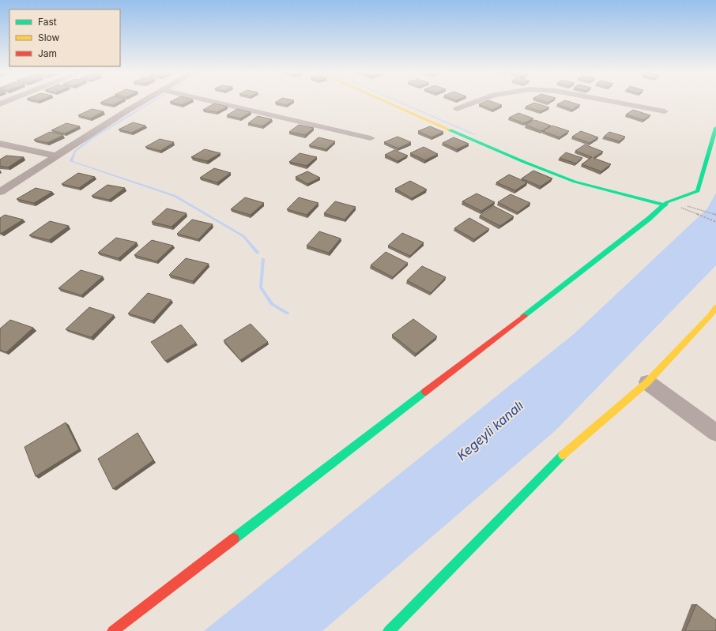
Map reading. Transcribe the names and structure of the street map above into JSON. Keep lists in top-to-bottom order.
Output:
{
  "water": ["Kegeyli kanalı"],
  "legend": ["Fast", "Slow", "Jam"]
}
